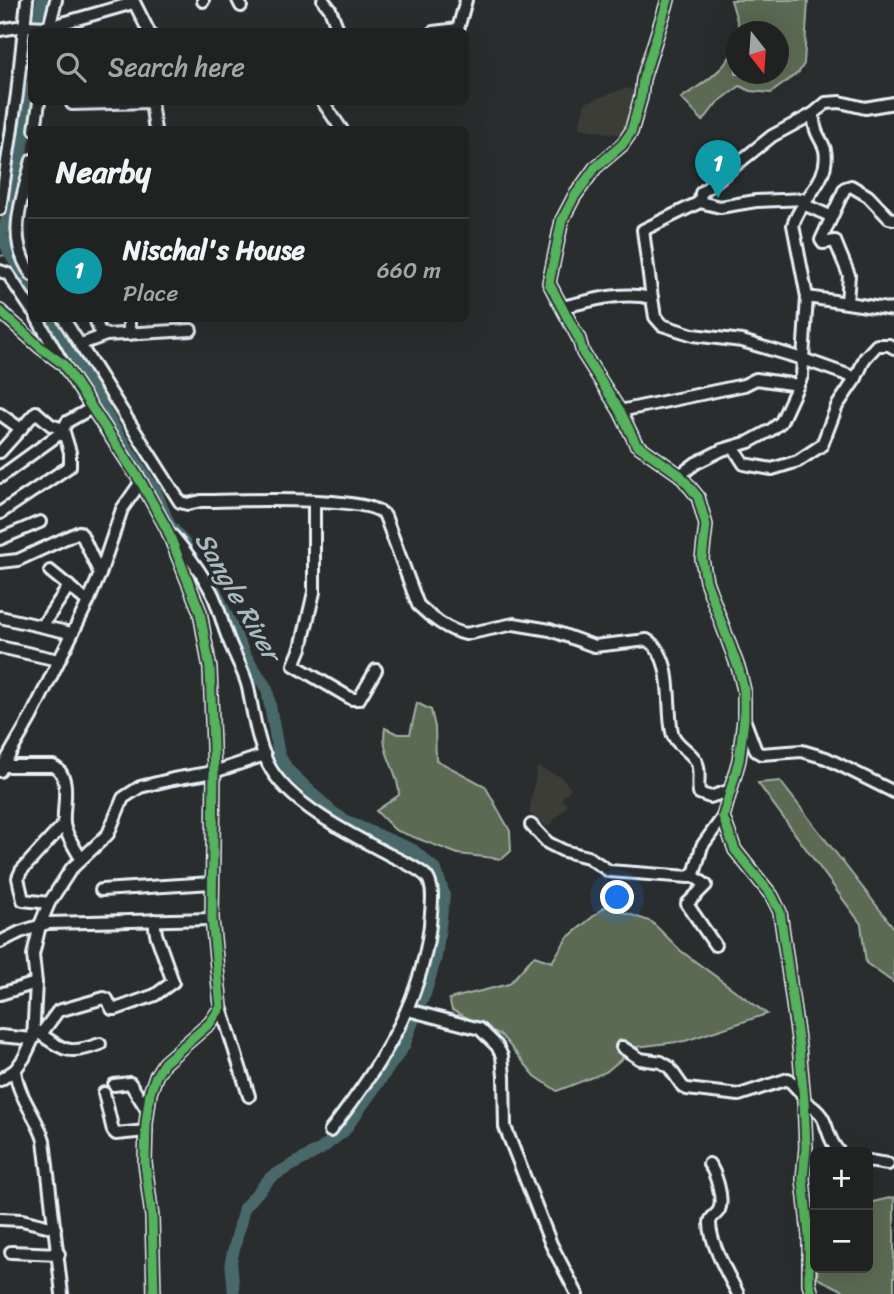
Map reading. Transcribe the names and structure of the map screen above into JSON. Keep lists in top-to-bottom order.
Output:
{
  "water": ["Sangle River"],
  "north": "bottom",
  "page": {
    "search": "Search here",
    "heading": "Nearby",
    "pins": "1",
    "list": [
      {
        "mark": "1",
        "name": "Nischal's House",
        "note": "Place",
        "value": "660 m"
      }
    ],
    "map_buttons": ["+", "−"]
  }
}
